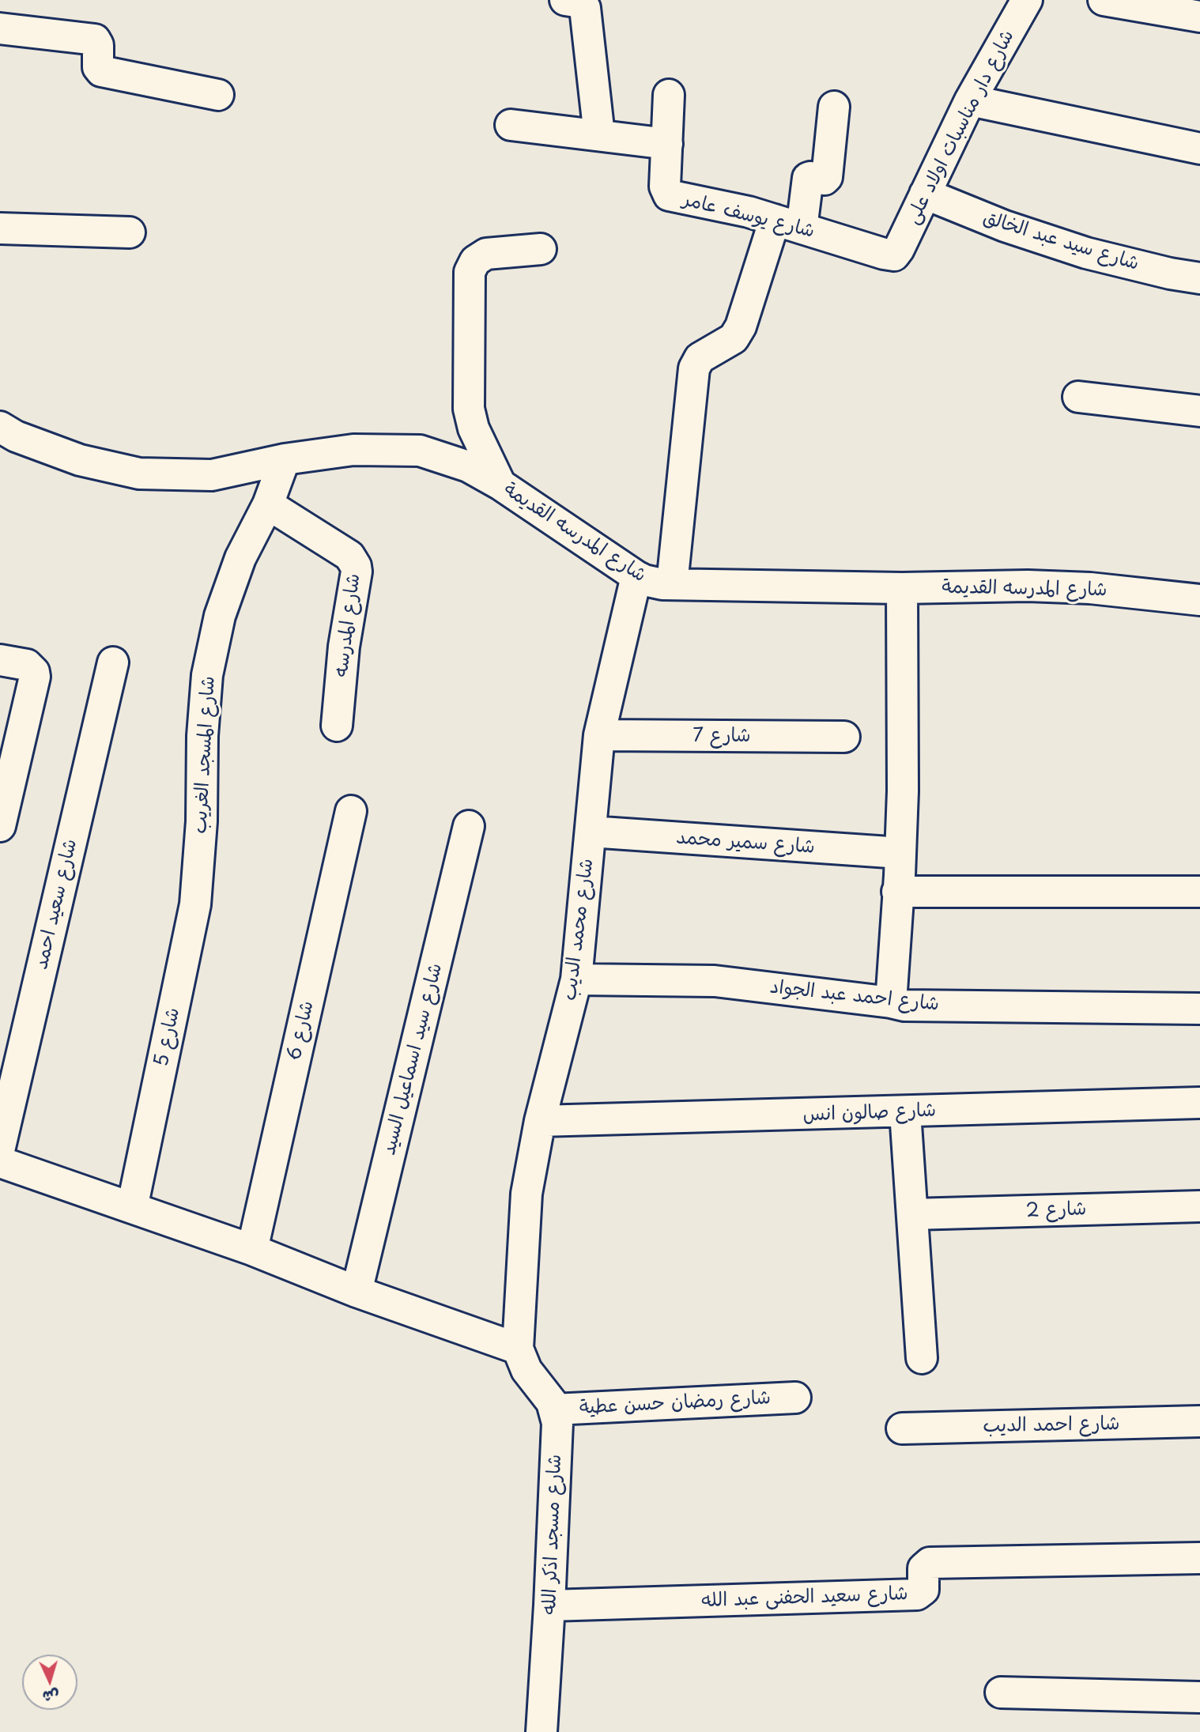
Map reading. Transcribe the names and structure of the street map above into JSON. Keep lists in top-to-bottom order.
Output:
{
  "streets": {
    "street": [
      "شارع دار مناسبات اولاد على",
      "شارع يوسف عامر",
      "شارع سيد عبد الخالق",
      "شارع المدرسه القديمة",
      "شارع المدرسه",
      "شارع 7",
      "شارع المسجد الغريب",
      "شارع سمير محمد",
      "شارع سعيد احمد",
      "شارع محمد الديب",
      "شارع احمد عبد الجواد",
      "شارع 6",
      "شارع 5",
      "شارع سيد اسماعيل السيد",
      "شارع صالون انس",
      "شارع 2",
      "شارع رمضان حسن عطية",
      "شارع احمد الديب",
      "شارع مسجد اذكر الله",
      "شارع سعيد الحفنى عبد الله"
    ]
  },
  "crossings": [
    ["شارع دار مناسبات اولاد على", "شارع يوسف عامر"],
    ["شارع دار مناسبات اولاد على", "شارع سيد عبد الخالق"],
    ["شارع المدرسه القديمة", "شارع المسجد الغريب"],
    ["شارع المدرسه القديمة", "شارع محمد الديب"],
    ["شارع المدرسه", "شارع المسجد الغريب"],
    ["شارع 7", "شارع محمد الديب"],
    ["شارع المسجد الغريب", "شارع 5"],
    ["شارع سمير محمد", "شارع محمد الديب"],
    ["شارع محمد الديب", "شارع احمد عبد الجواد"],
    ["شارع محمد الديب", "شارع صالون انس"],
    ["شارع محمد الديب", "شارع مسجد اذكر الله"],
    ["شارع رمضان حسن عطية", "شارع مسجد اذكر الله"],
    ["شارع مسجد اذكر الله", "شارع سعيد الحفنى عبد الله"]
  ],
  "north": "bottom"
}
